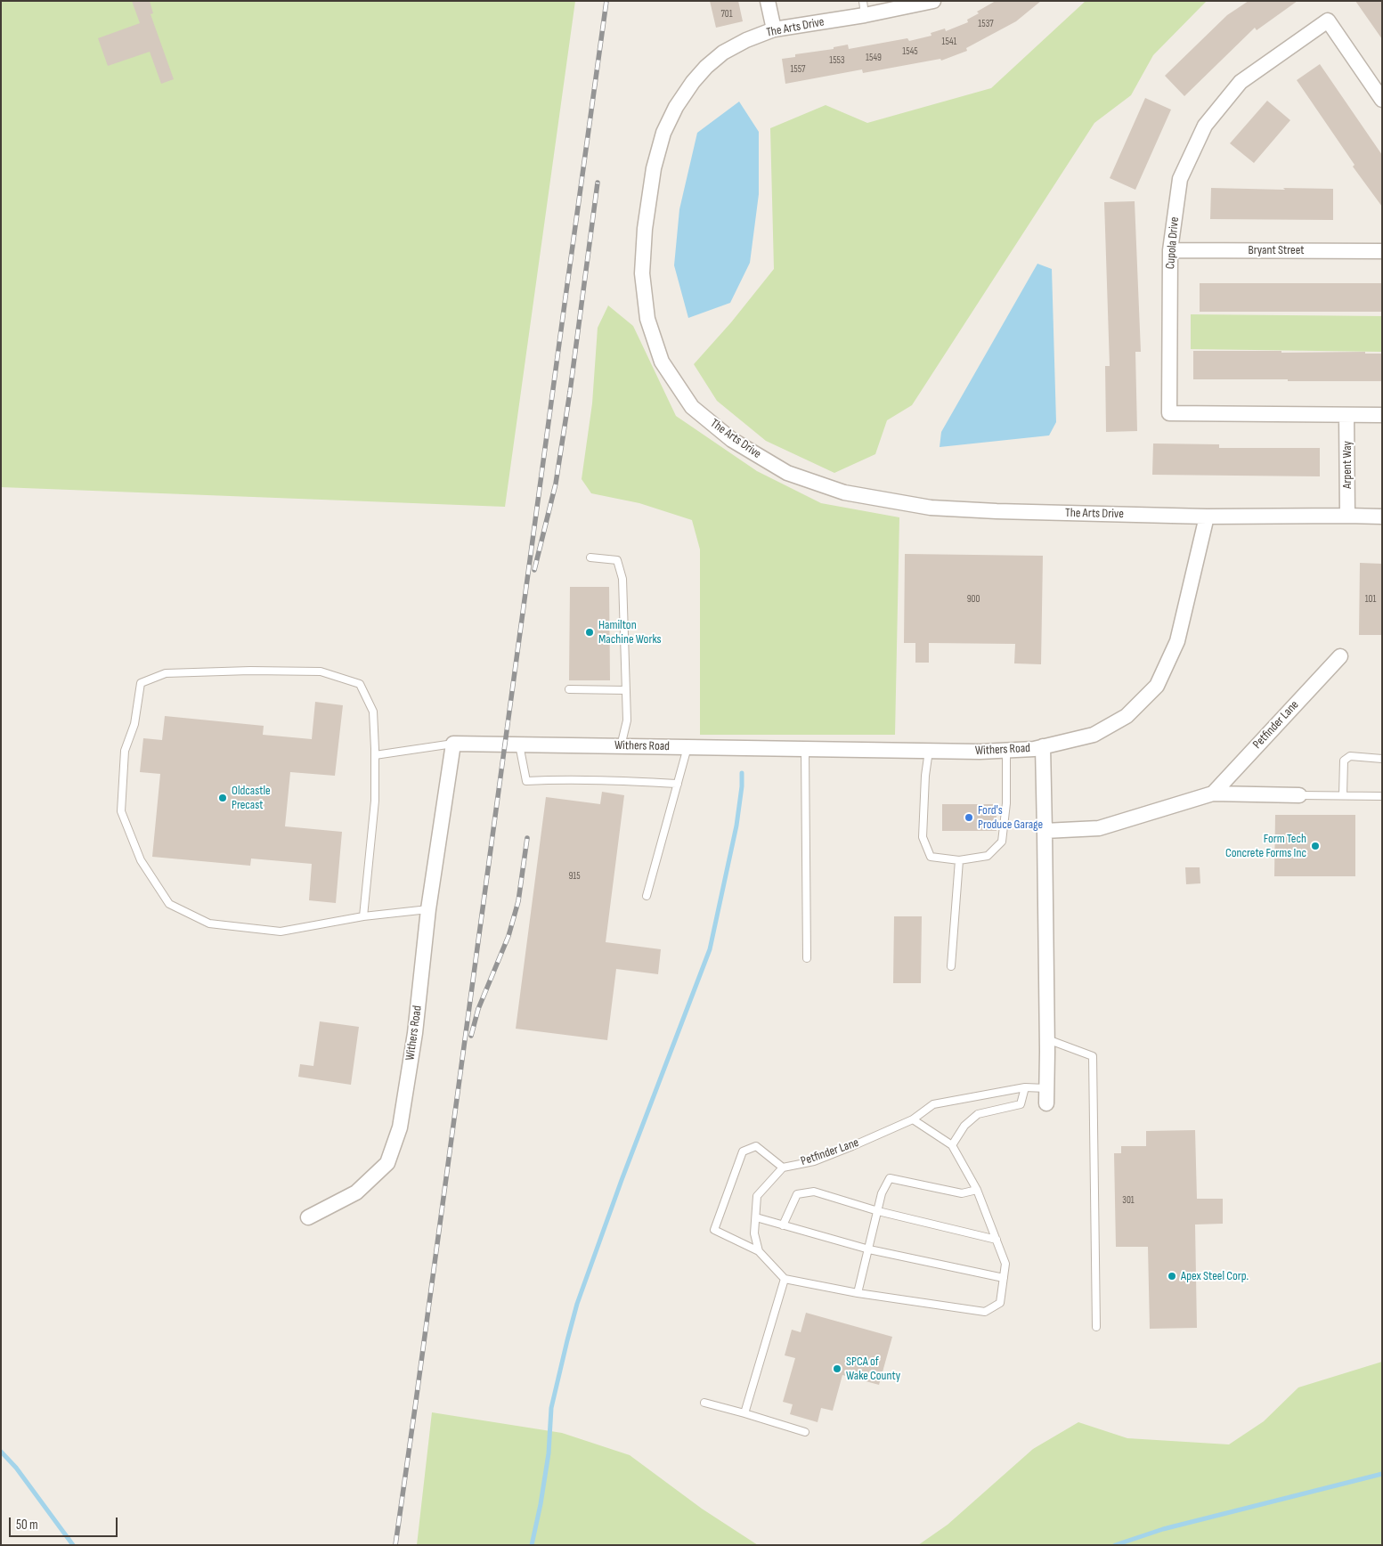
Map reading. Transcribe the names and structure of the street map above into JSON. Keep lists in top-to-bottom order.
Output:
{
  "streets": {
    "street": [
      "The Arts Drive",
      "Cupola Drive",
      "Bryant Street",
      "Arpent Way",
      "Petfinder Lane",
      "Withers Road"
    ]
  },
  "crossings": [
    ["The Arts Drive", "Arpent Way"],
    ["The Arts Drive", "Withers Road"],
    ["Cupola Drive", "Bryant Street"],
    ["Cupola Drive", "Arpent Way"]
  ],
  "places": [
    "Hamilton Machine Works",
    "Oldcastle Precast",
    "Ford's Produce Garage",
    "Form Tech Concrete Forms Inc",
    "Apex Steel Corp.",
    "SPCA of Wake County"
  ],
  "house_numbers": [
    "701",
    "1537",
    "1541",
    "1545",
    "1549",
    "1553",
    "1557",
    "900",
    "101",
    "915",
    "301"
  ],
  "scale_bar": "50 m"
}
